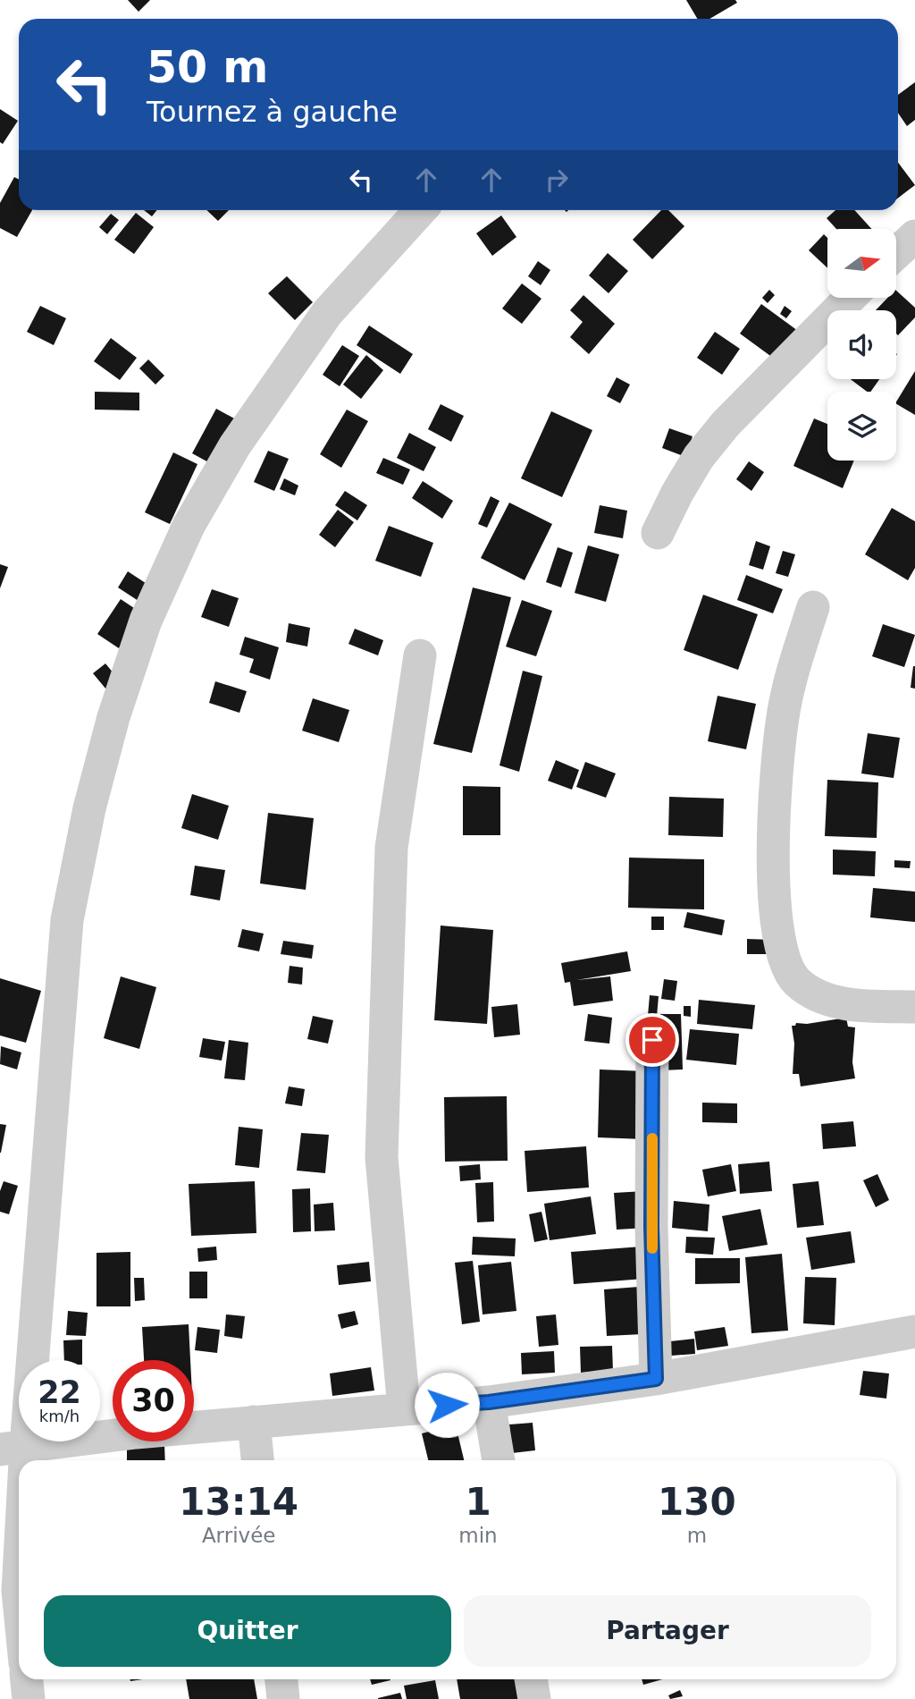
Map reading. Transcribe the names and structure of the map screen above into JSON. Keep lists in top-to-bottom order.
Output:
{
  "north": "right",
  "page": {
    "turn": ["50 m", "Tournez à gauche"],
    "speed": "22 km/h",
    "limit": "30",
    "eta": [
      "13:14",
      "Arrivée",
      "1",
      "min",
      "130",
      "m"
    ],
    "buttons": ["Quitter", "Partager"]
  }
}
